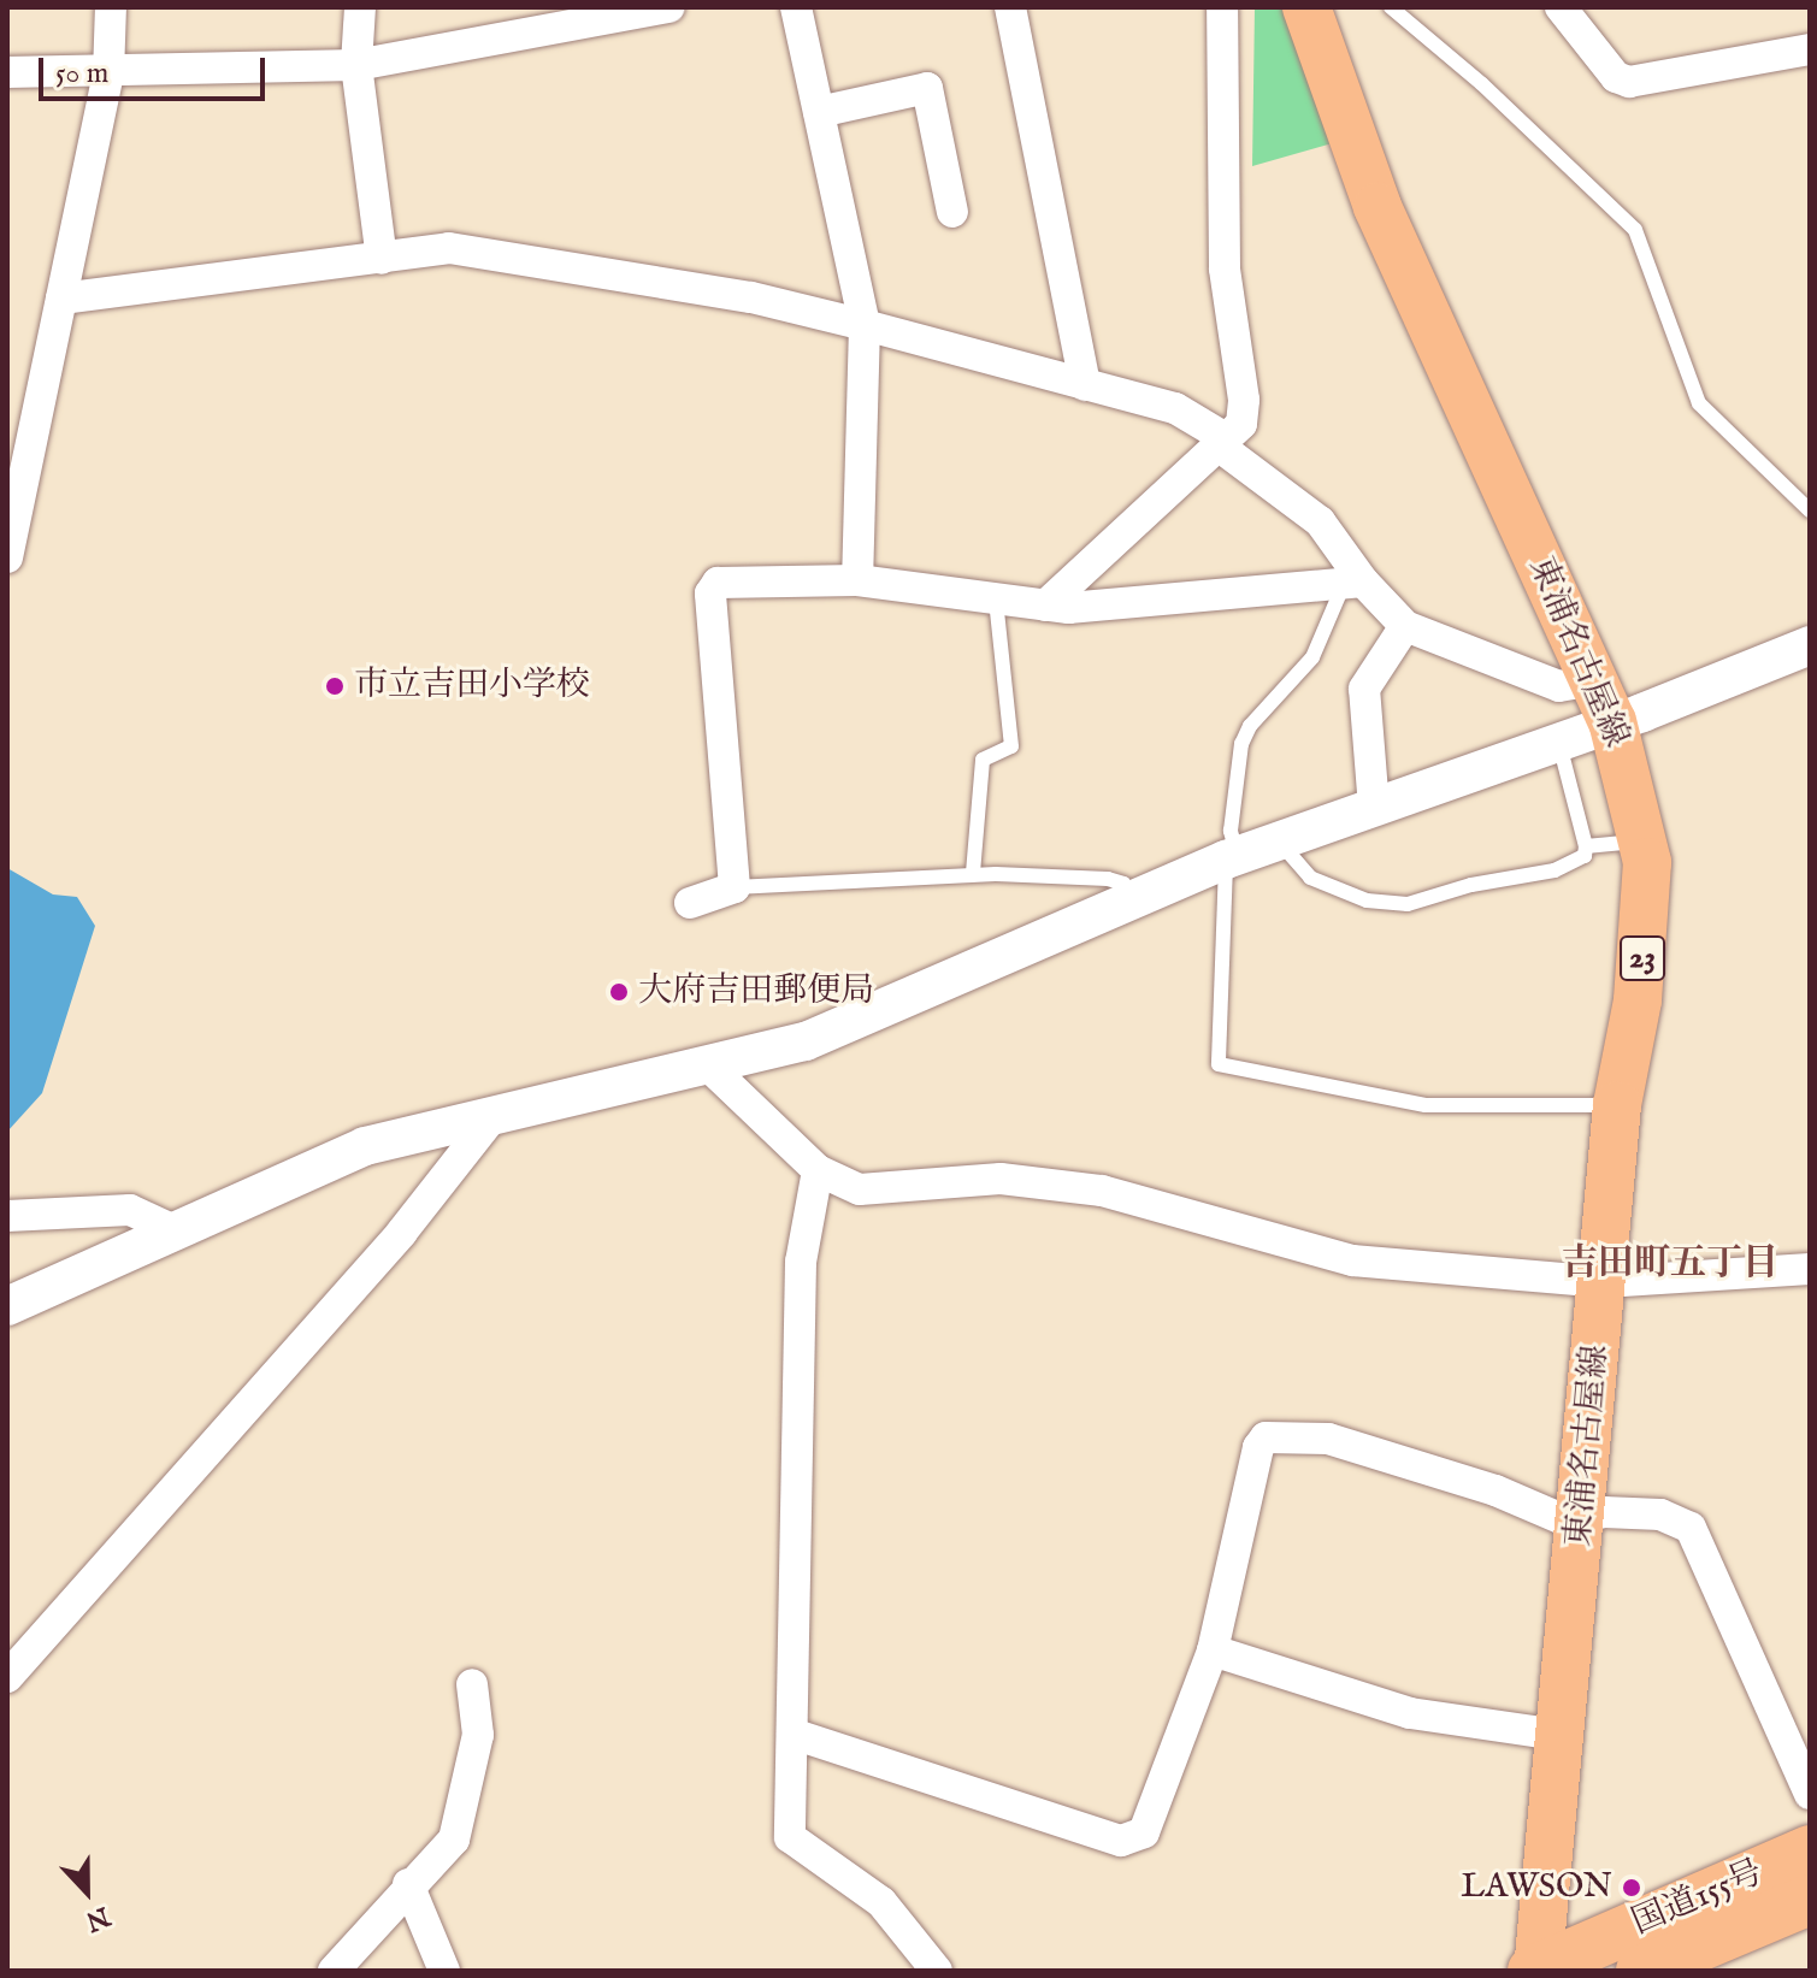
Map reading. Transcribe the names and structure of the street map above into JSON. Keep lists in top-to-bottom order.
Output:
{
  "streets": {
    "highway": ["国道155号"],
    "main road": ["東浦名古屋線", "23"]
  },
  "crossings": [
    ["東浦名古屋線", "国道155号"]
  ],
  "districts": ["吉田町五丁目"],
  "places": ["市立吉田小学校", "大府吉田郵便局", "LAWSON"],
  "scale_bar": "50 m",
  "north": "bottom"
}
